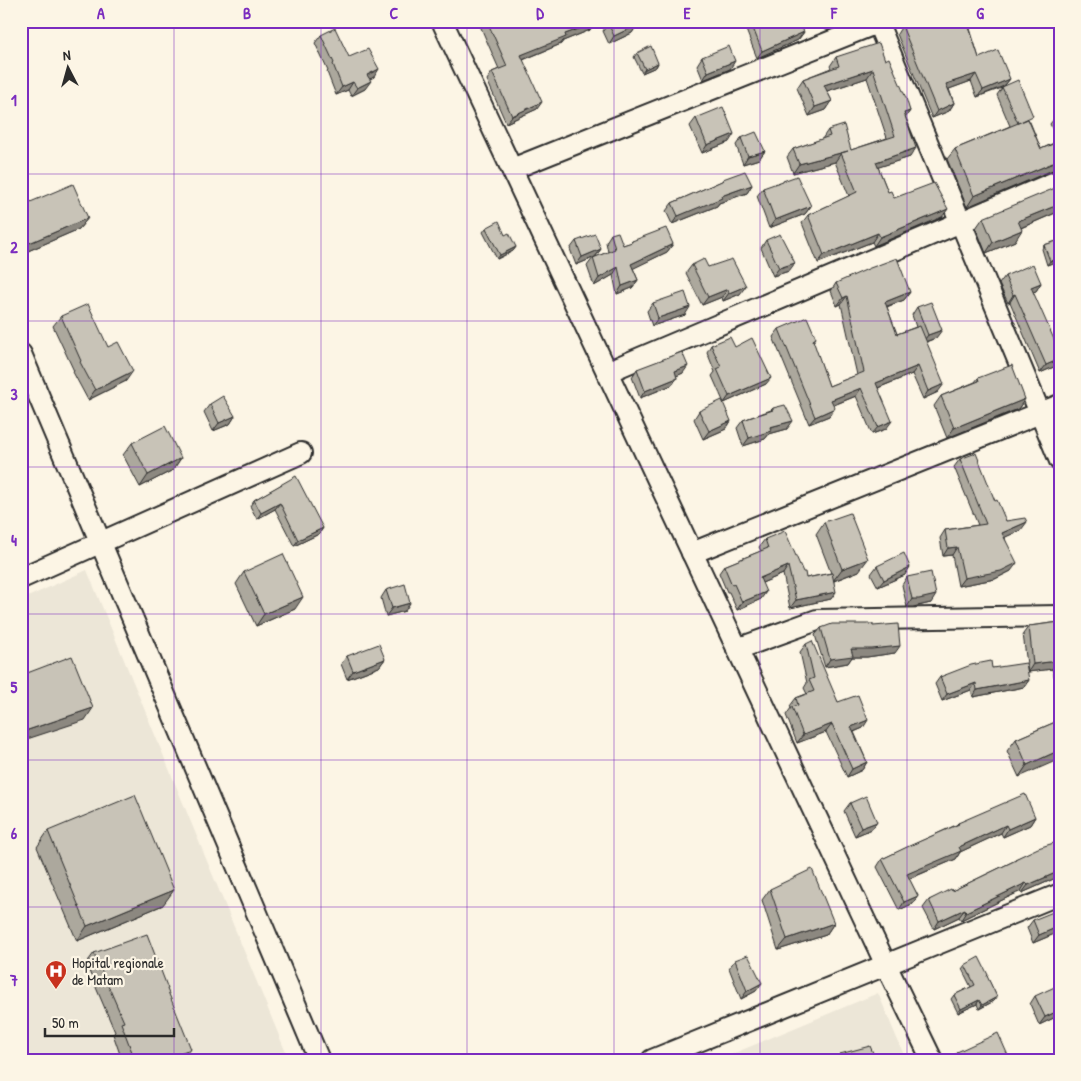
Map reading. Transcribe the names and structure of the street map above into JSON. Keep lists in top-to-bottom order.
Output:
{
  "places": {
    "hospital": ["Hopital regionale de Matam"]
  },
  "scale_bar": "50 m",
  "north": "top",
  "grid": {
    "columns": [
      "A",
      "B",
      "C",
      "D",
      "E",
      "F",
      "G"
    ],
    "rows": [
      "1",
      "2",
      "3",
      "4",
      "5",
      "6",
      "7"
    ]
  }
}
